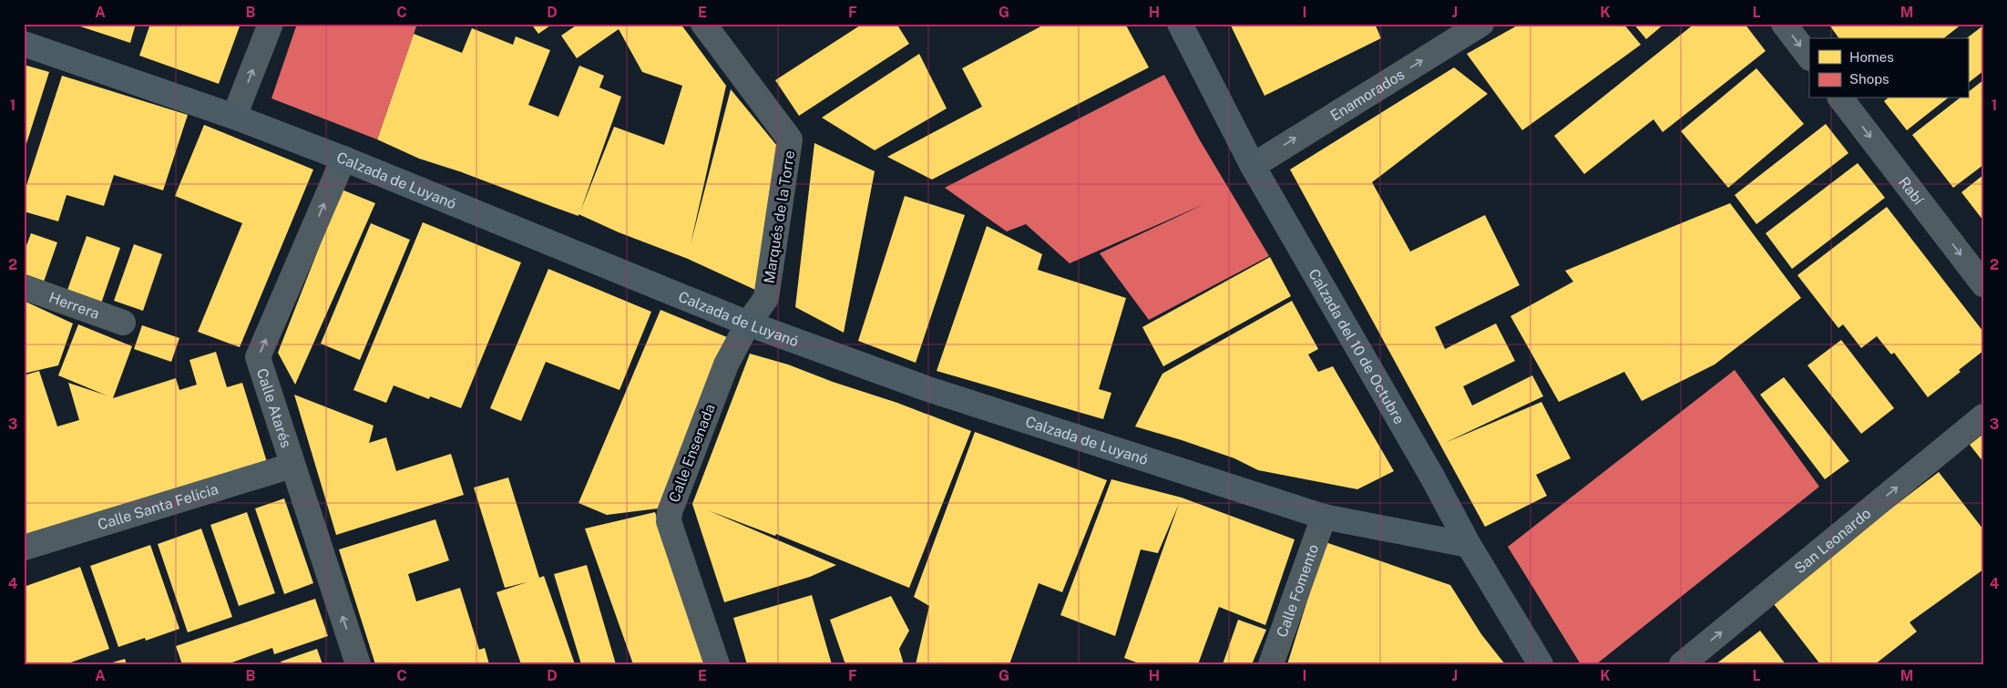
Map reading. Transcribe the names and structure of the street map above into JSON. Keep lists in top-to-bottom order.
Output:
{
  "streets": {
    "main road": ["Calzada de Luyanó", "Calzada del 10 de Octubre"],
    "street": [
      "Enamorados",
      "Rabí",
      "Marqués de la Torre",
      "Herrera",
      "Calle Atarés",
      "Calle Ensenada",
      "Calle Santa Felicia",
      "San Leonardo",
      "Calle Fomento"
    ]
  },
  "crossings": [
    ["Enamorados", "Calzada del 10 de Octubre"],
    ["Calzada de Luyanó", "Marqués de la Torre"],
    ["Calzada de Luyanó", "Calzada del 10 de Octubre"],
    ["Calzada de Luyanó", "Calle Atarés"],
    ["Calzada de Luyanó", "Calle Ensenada"],
    ["Calzada de Luyanó", "Calle Fomento"],
    ["Marqués de la Torre", "Calle Ensenada"],
    ["Calle Atarés", "Calle Santa Felicia"]
  ],
  "one_way": [
    "Enamorados",
    "Rabí",
    "Calle Atarés",
    "San Leonardo"
  ],
  "legend": ["Homes", "Shops"],
  "grid": {
    "columns": [
      "A",
      "B",
      "C",
      "D",
      "E",
      "F",
      "G",
      "H",
      "I",
      "J",
      "K",
      "L",
      "M"
    ],
    "rows": [
      "1",
      "2",
      "3",
      "4"
    ]
  }
}
